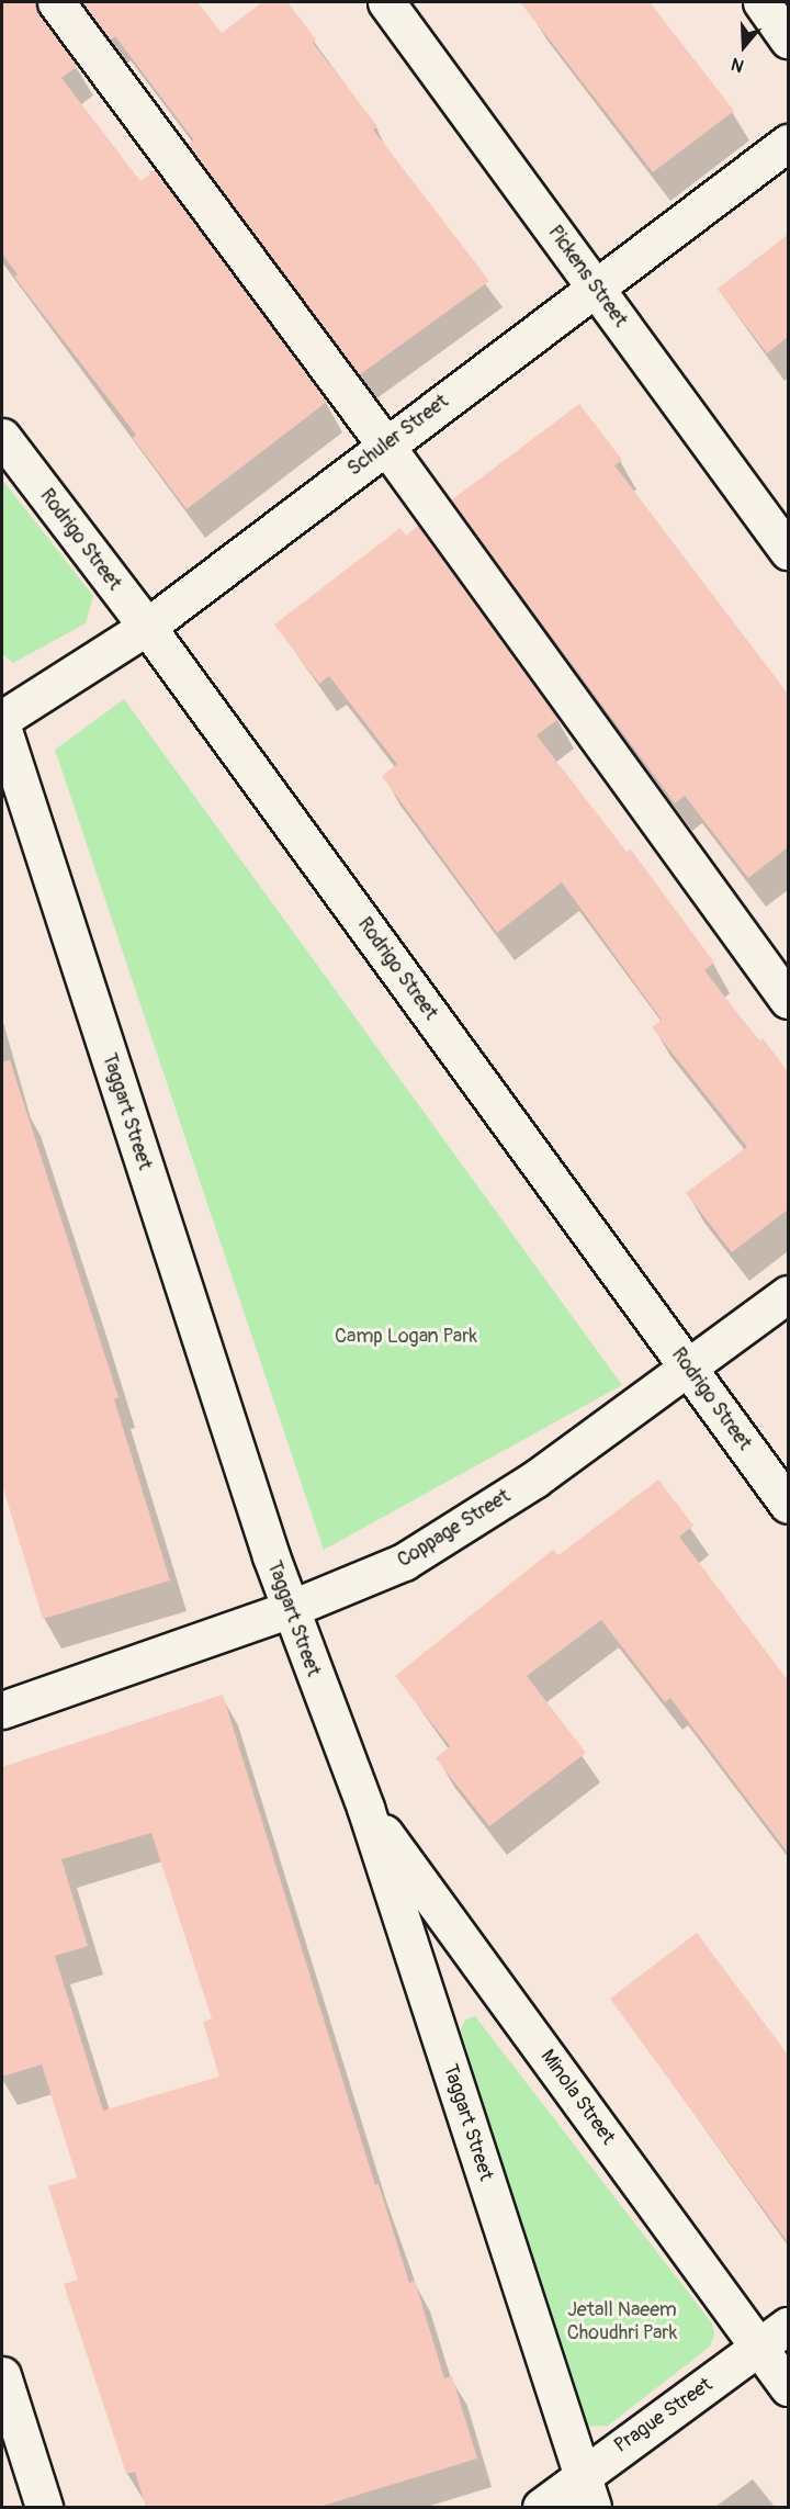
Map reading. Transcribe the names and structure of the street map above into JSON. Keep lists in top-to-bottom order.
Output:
{
  "streets": {
    "street": [
      "Pickens Street",
      "Schuler Street",
      "Rodrigo Street",
      "Taggart Street",
      "Coppage Street",
      "Minola Street",
      "Prague Street"
    ]
  },
  "crossings": [
    ["Pickens Street", "Schuler Street"],
    ["Schuler Street", "Rodrigo Street"],
    ["Rodrigo Street", "Coppage Street"],
    ["Taggart Street", "Coppage Street"],
    ["Taggart Street", "Minola Street"],
    ["Taggart Street", "Prague Street"],
    ["Minola Street", "Prague Street"]
  ],
  "parks": ["Camp Logan Park", "Jetall Naeem Choudhri Park"],
  "north": "bottom"
}
